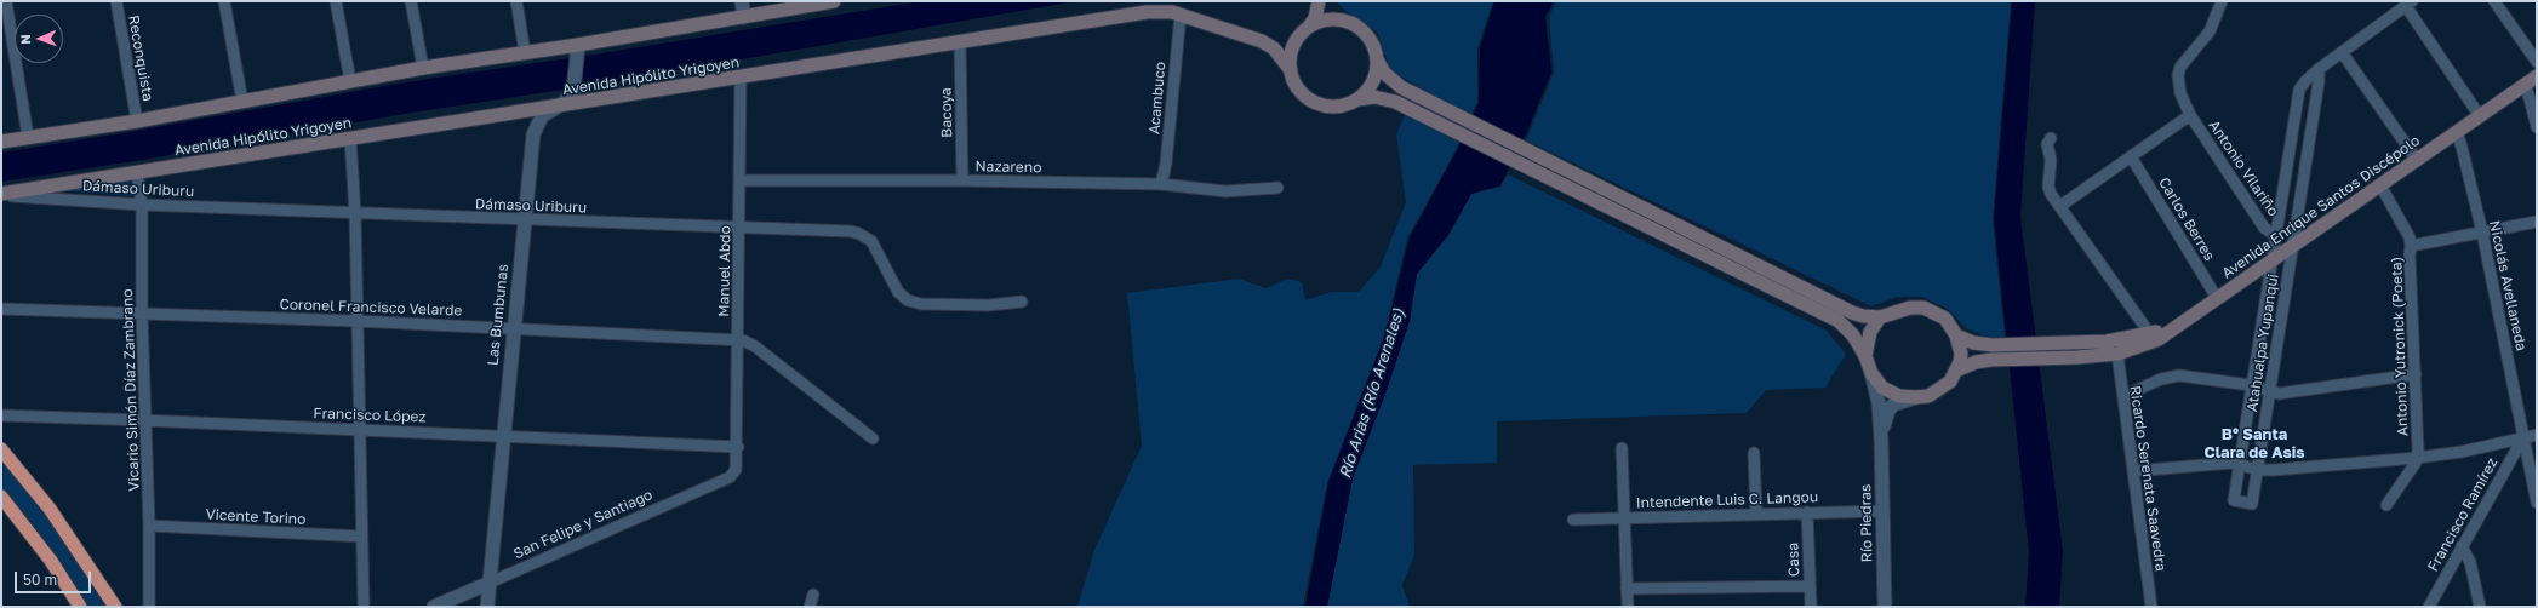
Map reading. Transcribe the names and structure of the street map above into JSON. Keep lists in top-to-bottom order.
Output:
{
  "streets": {
    "main road": ["Avenida Hipólito Yrigoyen", "Avenida Enrique Santos Discépolo"],
    "street": [
      "Reconquista",
      "Acambuco",
      "Bacoya",
      "Nazareno",
      "Antonio Vilariño",
      "Dámaso Uriburu",
      "Carlos Berres",
      "Manuel Abdo",
      "Nicolás Avellaneda",
      "Coronel Francisco Velarde",
      "Las Bumbunas",
      "Atahualpa Yupanqui",
      "Antonio Yutronick (Poeta)",
      "Vicario Simón Díaz Zambrano",
      "Francisco López",
      "Ricardo Serenata Saavedra",
      "Intendente Luis C. Langou",
      "Francisco Ramírez",
      "Vicente Torino",
      "Río Piedras",
      "San Felipe y Santiago",
      "Casa"
    ]
  },
  "crossings": [
    ["Avenida Hipólito Yrigoyen", "Acambuco"],
    ["Avenida Hipólito Yrigoyen", "Bacoya"],
    ["Avenida Hipólito Yrigoyen", "Dámaso Uriburu"],
    ["Avenida Hipólito Yrigoyen", "Manuel Abdo"],
    ["Avenida Hipólito Yrigoyen", "Las Bumbunas"],
    ["Avenida Hipólito Yrigoyen", "Vicario Simón Díaz Zambrano"],
    ["Acambuco", "Nazareno"],
    ["Bacoya", "Nazareno"],
    ["Nazareno", "Manuel Abdo"],
    ["Antonio Vilariño", "Atahualpa Yupanqui"],
    ["Dámaso Uriburu", "Manuel Abdo"],
    ["Dámaso Uriburu", "Las Bumbunas"],
    ["Dámaso Uriburu", "Vicario Simón Díaz Zambrano"],
    ["Avenida Enrique Santos Discépolo", "Carlos Berres"],
    ["Avenida Enrique Santos Discépolo", "Nicolás Avellaneda"],
    ["Avenida Enrique Santos Discépolo", "Atahualpa Yupanqui"],
    ["Avenida Enrique Santos Discépolo", "Antonio Yutronick (Poeta)"],
    ["Avenida Enrique Santos Discépolo", "Ricardo Serenata Saavedra"],
    ["Manuel Abdo", "Coronel Francisco Velarde"],
    ["Manuel Abdo", "Francisco López"],
    ["Manuel Abdo", "San Felipe y Santiago"],
    ["Nicolás Avellaneda", "Francisco Ramírez"],
    ["Coronel Francisco Velarde", "Las Bumbunas"],
    ["Coronel Francisco Velarde", "Vicario Simón Díaz Zambrano"],
    ["Las Bumbunas", "Francisco López"],
    ["Las Bumbunas", "San Felipe y Santiago"],
    ["Vicario Simón Díaz Zambrano", "Francisco López"],
    ["Vicario Simón Díaz Zambrano", "Vicente Torino"],
    ["Intendente Luis C. Langou", "Río Piedras"],
    ["Intendente Luis C. Langou", "Casa"]
  ],
  "districts": ["B° Santa Clara de Asis"],
  "water": ["Río Arias (Río Arenales)"],
  "scale_bar": "50 m",
  "north": "left"
}
